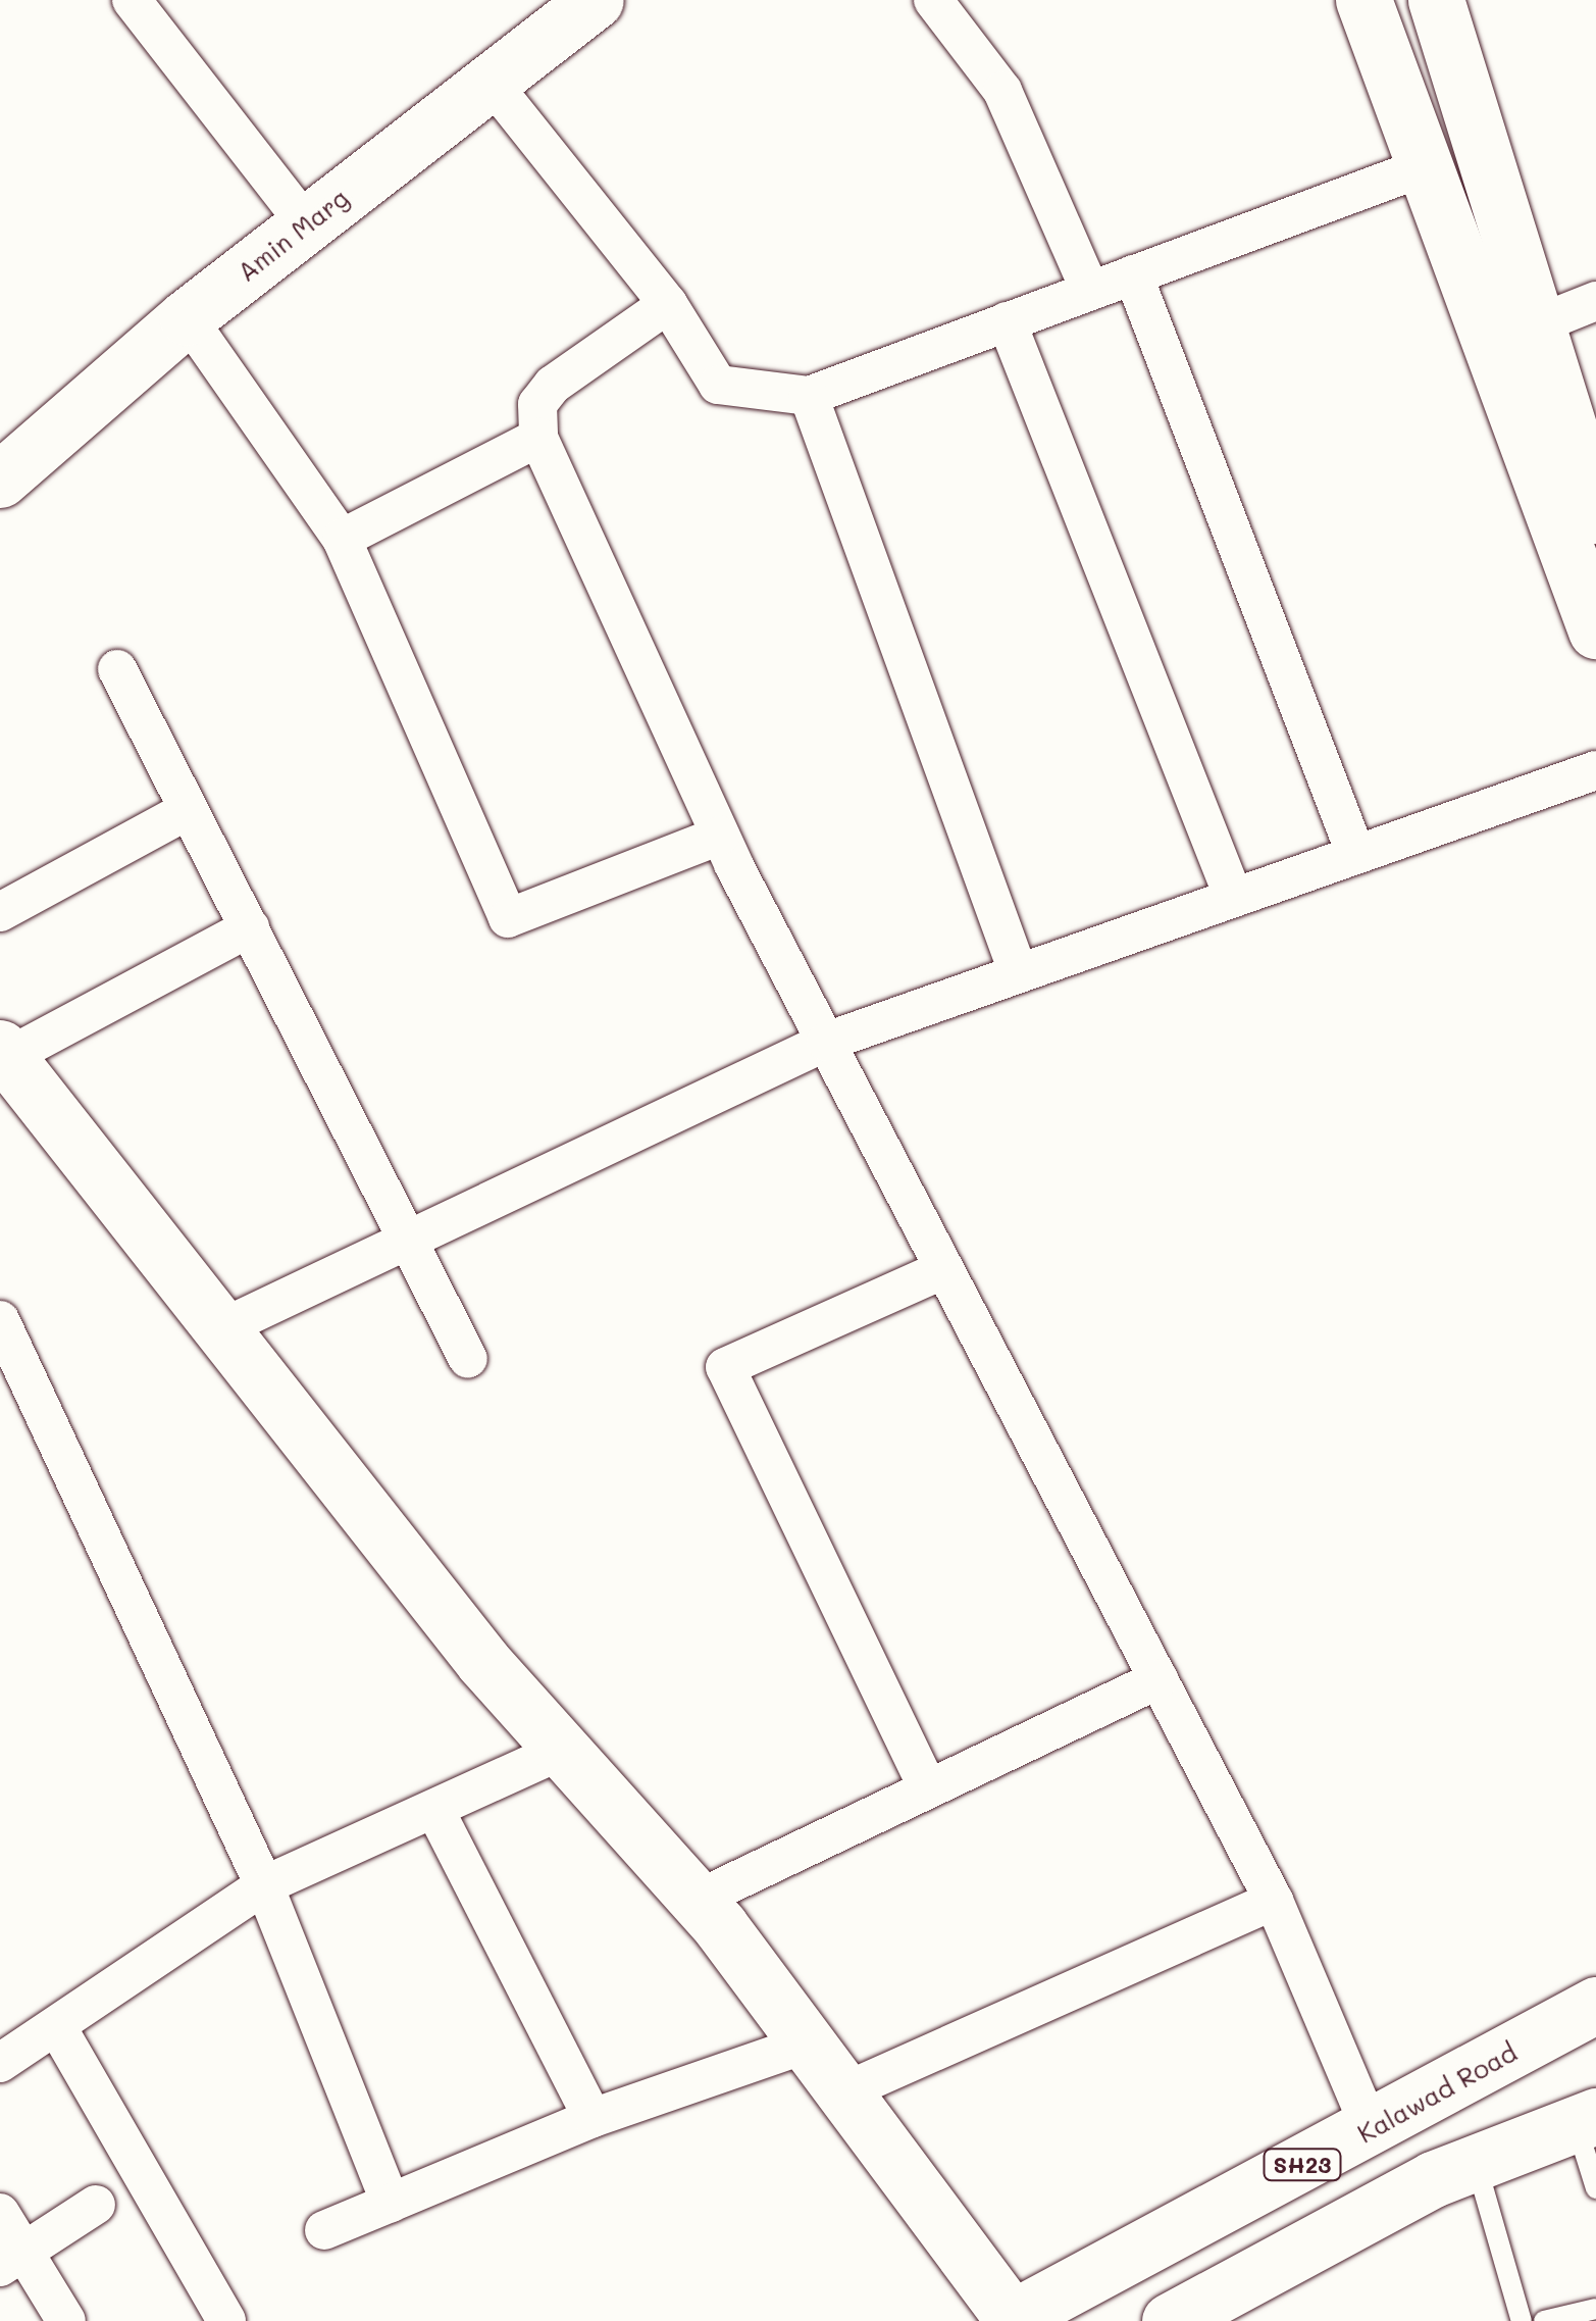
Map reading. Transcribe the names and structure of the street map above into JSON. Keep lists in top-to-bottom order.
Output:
{
  "streets": {
    "main road": ["Amin Marg", "Kalawad Road", "SH23"]
  }
}
